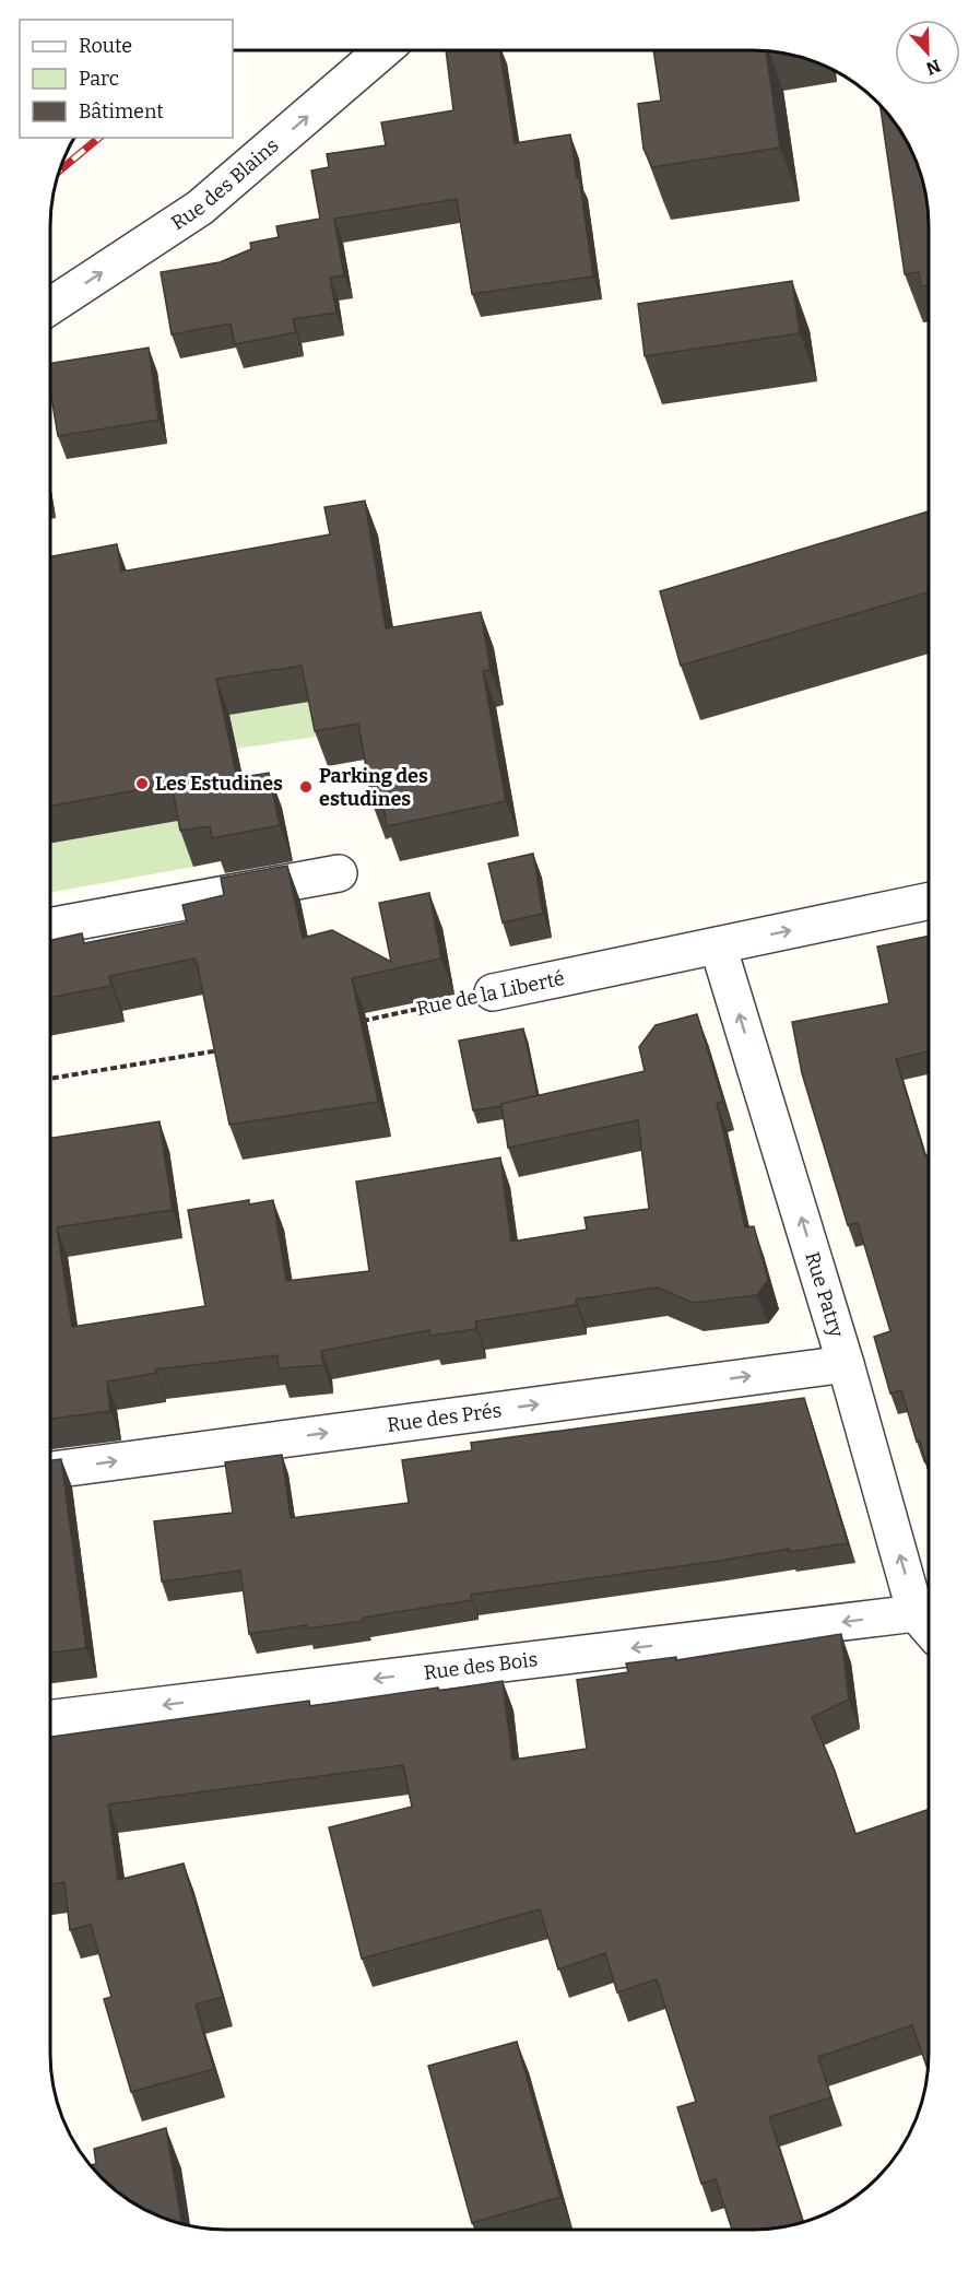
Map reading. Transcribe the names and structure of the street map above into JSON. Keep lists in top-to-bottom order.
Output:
{
  "streets": {
    "street": [
      "Rue des Blains",
      "Rue de la Liberté",
      "Rue Patry",
      "Rue des Prés",
      "Rue des Bois"
    ]
  },
  "crossings": [
    ["Rue de la Liberté", "Rue Patry"],
    ["Rue Patry", "Rue des Prés"],
    ["Rue Patry", "Rue des Bois"]
  ],
  "one_way": [
    "Rue des Blains",
    "Rue de la Liberté",
    "Rue Patry",
    "Rue des Prés",
    "Rue des Bois"
  ],
  "places": ["Les Estudines", "Parking des estudines"],
  "legend": ["Route", "Parc", "Bâtiment"],
  "north": "bottom"
}
